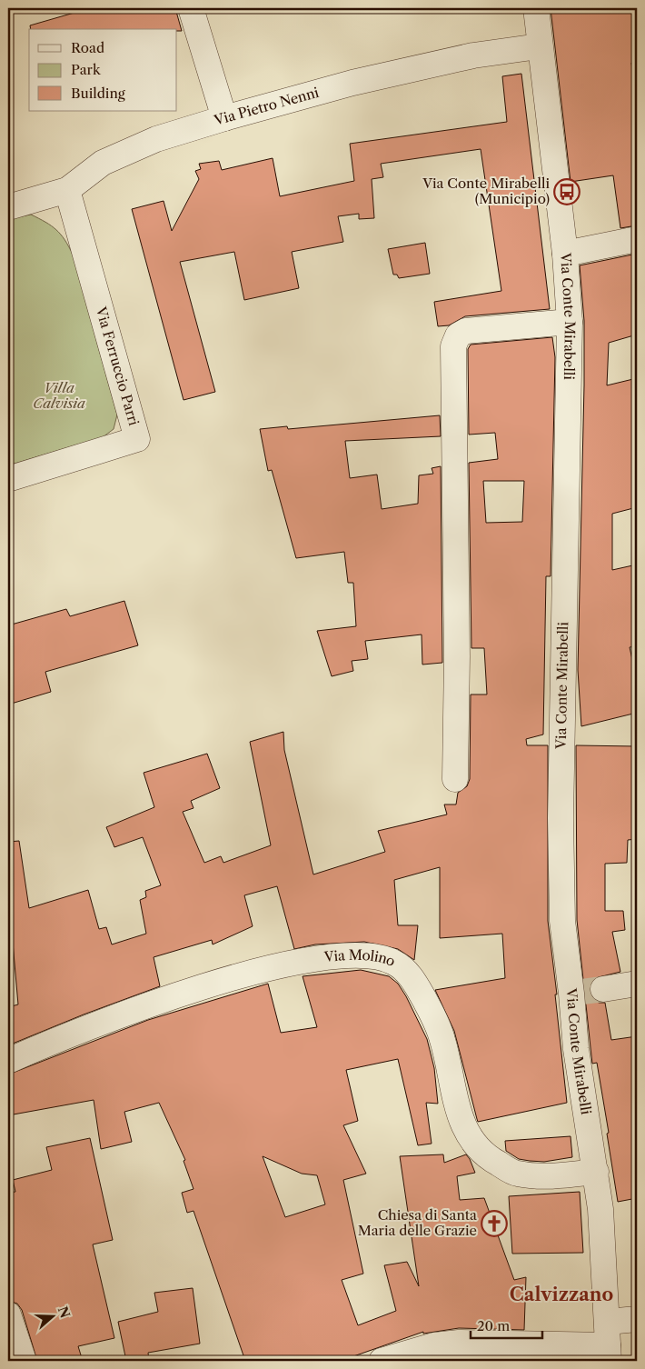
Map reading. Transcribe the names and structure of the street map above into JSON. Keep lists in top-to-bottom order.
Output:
{
  "streets": {
    "street": [
      "Via Pietro Nenni",
      "Via Conte Mirabelli",
      "Via Ferruccio Parri",
      "Via Molino"
    ]
  },
  "crossings": [
    ["Via Pietro Nenni", "Via Conte Mirabelli"],
    ["Via Pietro Nenni", "Via Ferruccio Parri"],
    ["Via Conte Mirabelli", "Via Molino"]
  ],
  "districts": ["Calvizzano"],
  "parks": ["Villa Calvisia"],
  "places": {
    "bus stop": ["Via Conte Mirabelli (Municipio)"],
    "church": ["Chiesa di Santa Maria delle Grazie"]
  },
  "legend": ["Road", "Park", "Building"],
  "scale_bar": "20 m",
  "north": "right"
}
